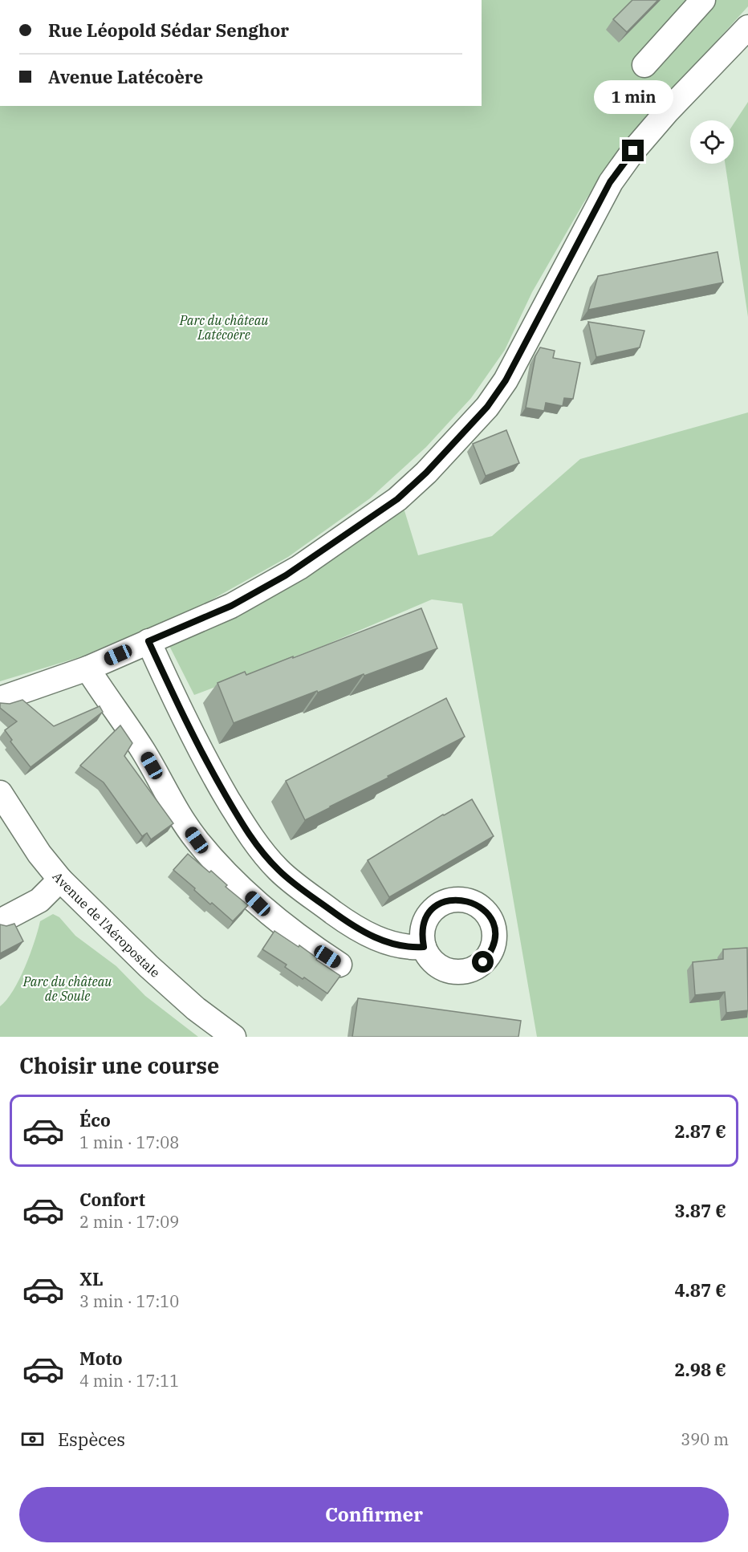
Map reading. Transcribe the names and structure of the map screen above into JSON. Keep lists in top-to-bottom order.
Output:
{
  "streets": {
    "street": ["Avenue de l'Aéropostale"]
  },
  "parks": ["Parc du château Latécoère", "Parc du château de Soule"],
  "page": {
    "banner": ["Rue Léopold Sédar Senghor", "Avenue Latécoère"],
    "bubble": "1 min",
    "heading": "Choisir une course",
    "list": [
      {
        "name": "Éco",
        "note": "1 min · 17:08",
        "value": "2.87 €"
      },
      {
        "name": "Confort",
        "note": "2 min · 17:09",
        "value": "3.87 €"
      },
      {
        "name": "XL",
        "note": "3 min · 17:10",
        "value": "4.87 €"
      },
      {
        "name": "Moto",
        "note": "4 min · 17:11",
        "value": "2.98 €"
      }
    ],
    "pay": ["Espèces", "390 m"],
    "buttons": "Confirmer"
  }
}
